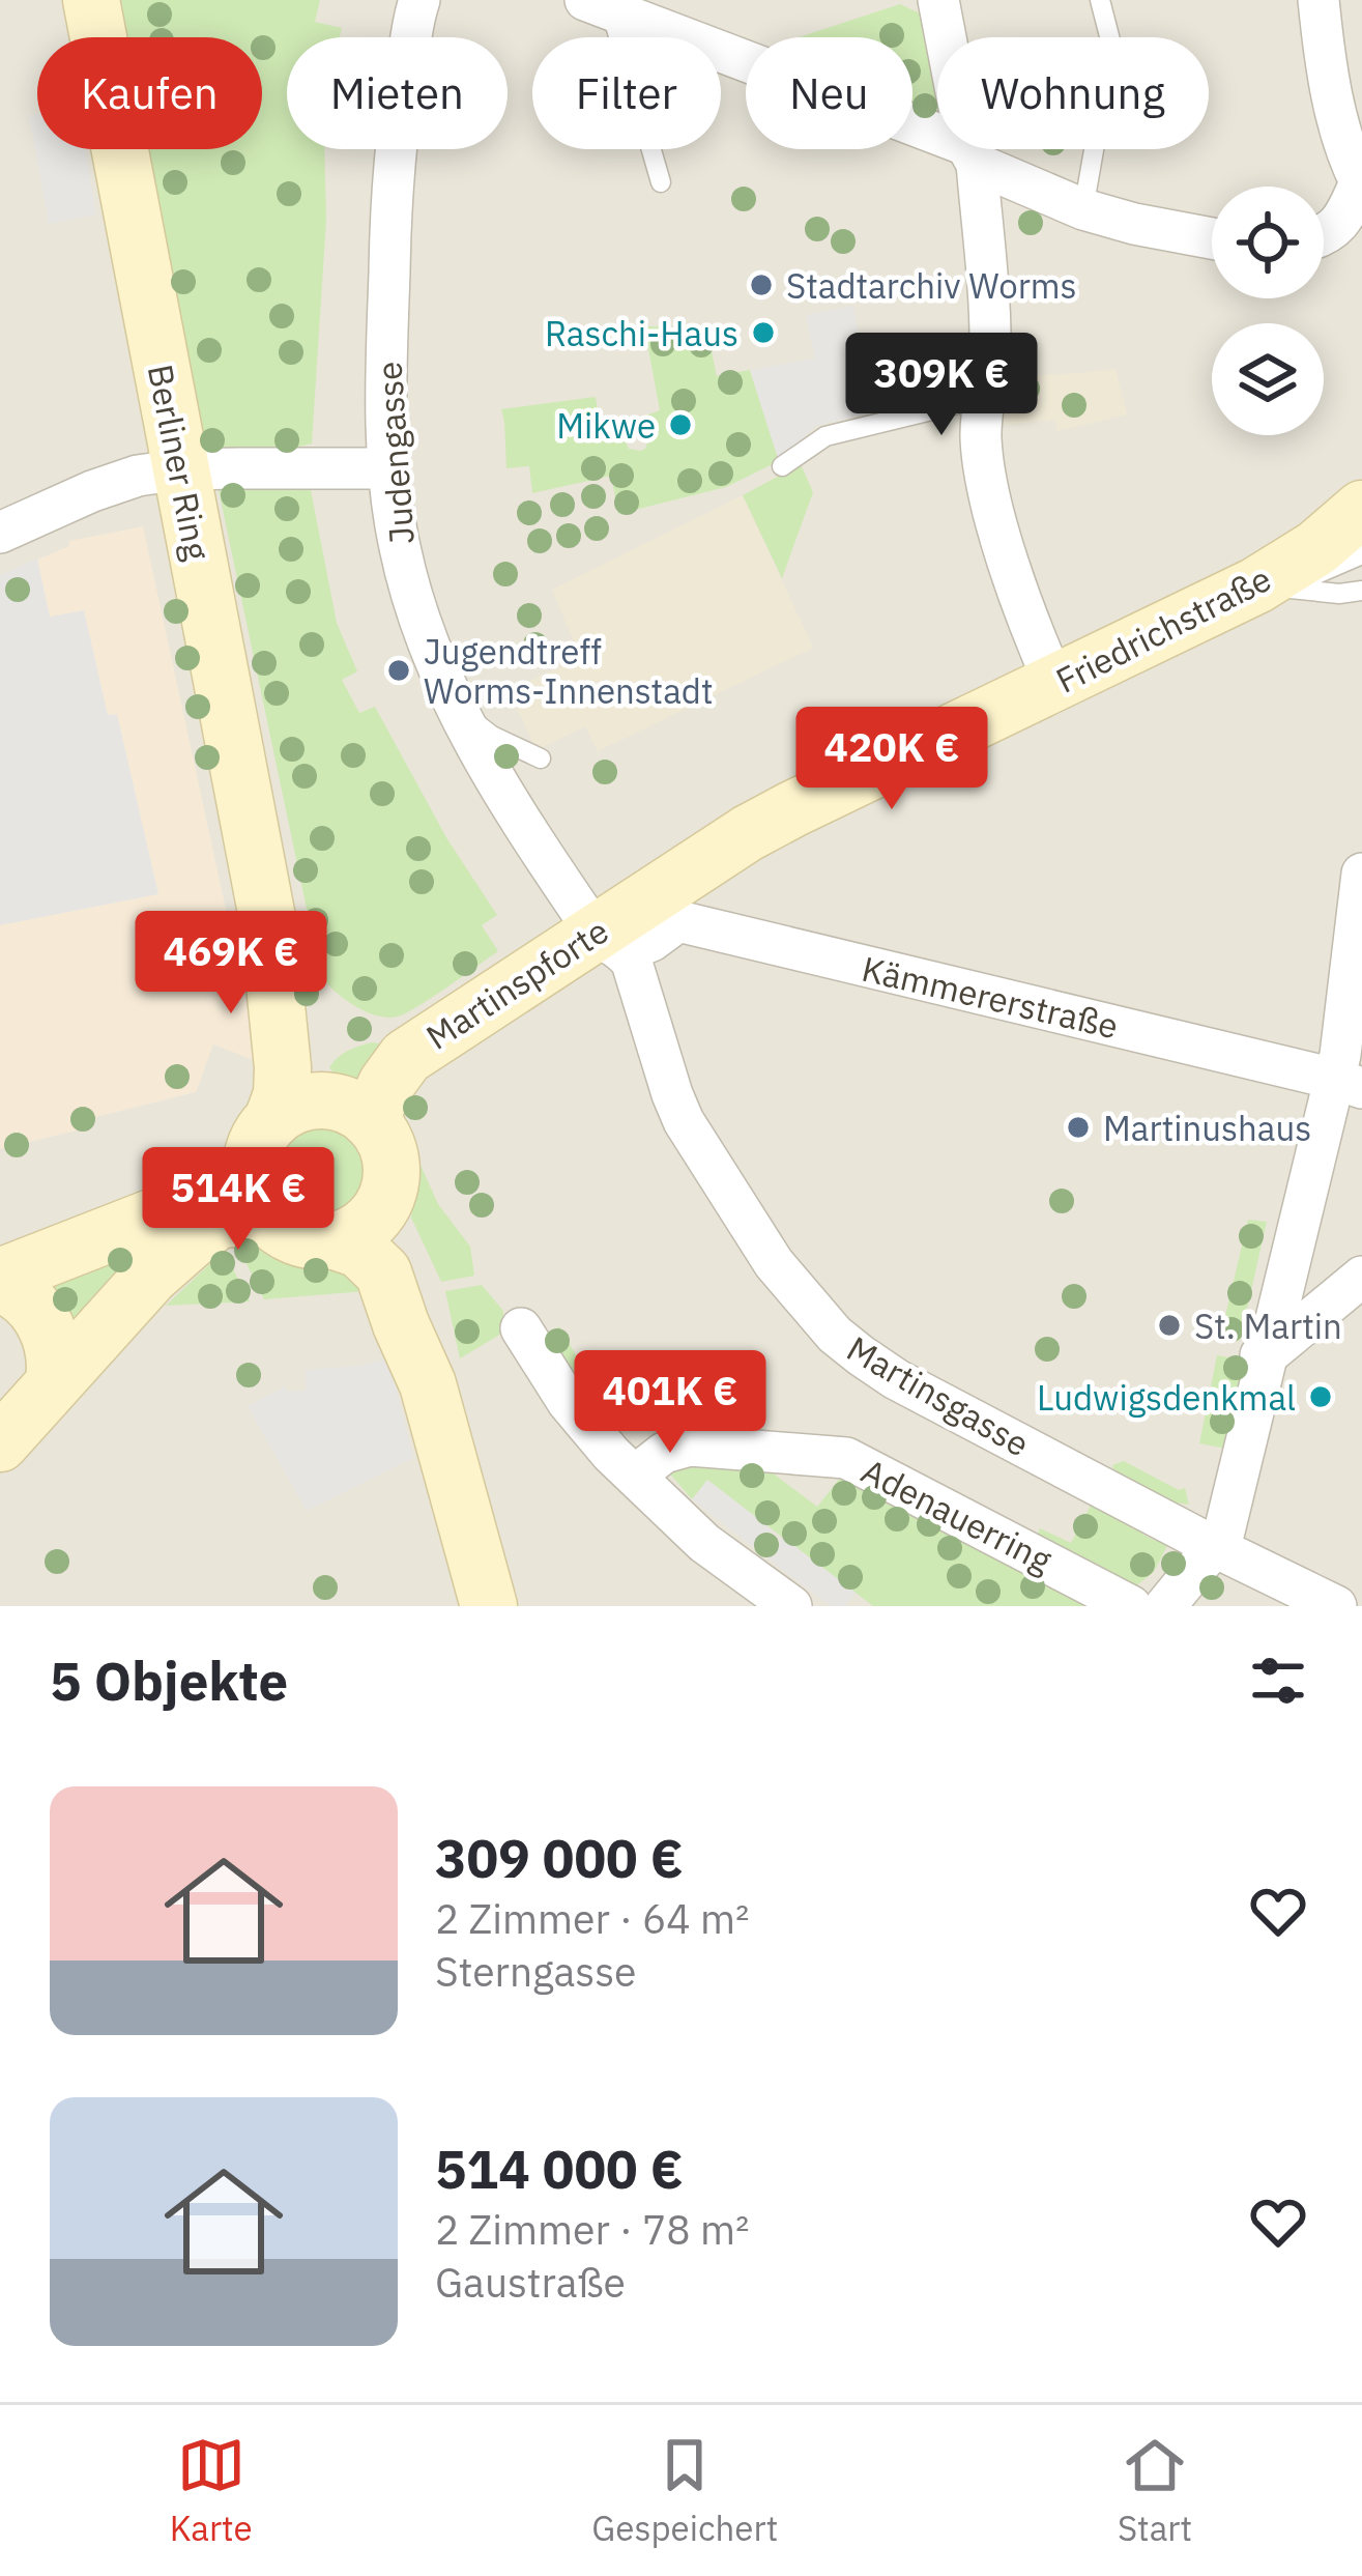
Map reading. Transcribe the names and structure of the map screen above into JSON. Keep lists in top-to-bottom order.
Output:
{
  "streets": {
    "main road": ["Berliner Ring", "Friedrichstraße", "Martinspforte"],
    "street": [
      "Judengasse",
      "Kämmererstraße",
      "Martinsgasse",
      "Adenauerring"
    ]
  },
  "crossings": [
    ["Judengasse", "Martinspforte"],
    ["Judengasse", "Kämmererstraße"],
    ["Judengasse", "Martinsgasse"],
    ["Berliner Ring", "Martinspforte"],
    ["Friedrichstraße", "Martinspforte"],
    ["Martinspforte", "Kämmererstraße"],
    ["Martinspforte", "Martinsgasse"],
    ["Kämmererstraße", "Martinsgasse"]
  ],
  "places": [
    "Stadtarchiv Worms",
    "Raschi-Haus",
    "Mikwe",
    "Jugendtreff Worms-Innenstadt",
    "Martinushaus",
    "St. Martin",
    "Ludwigsdenkmal"
  ],
  "page": {
    "chip": [
      "Kaufen",
      "Mieten",
      "Filter",
      "Neu",
      "Wohnung"
    ],
    "price": [
      "309K €",
      "420K €",
      "469K €",
      "514K €",
      "401K €"
    ],
    "heading": "5 Objekte",
    "list": [
      {
        "name": "309 000 €",
        "note": "2 Zimmer · 64 m² · Sterngasse"
      },
      {
        "name": "514 000 €",
        "note": "2 Zimmer · 78 m² · Gaustraße"
      }
    ],
    "tabs": ["Karte", "Gespeichert", "Start"]
  }
}
